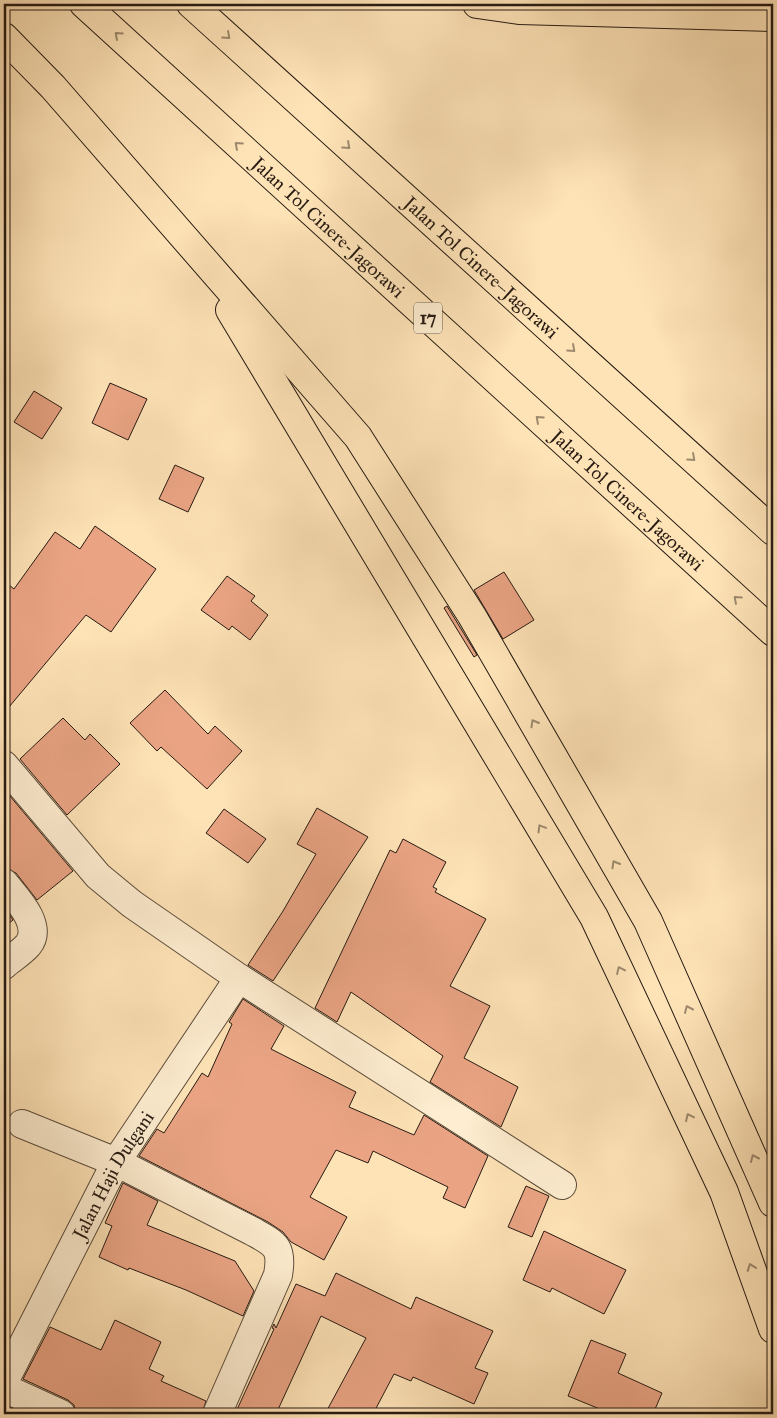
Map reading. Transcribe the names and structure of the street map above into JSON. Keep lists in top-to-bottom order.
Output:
{
  "streets": {
    "highway": ["Jalan Tol Cinere-Jagorawi", "Jalan Tol Cinere–Jagorawi", "17"],
    "street": ["Jalan Haji Dulgani"]
  }
}
